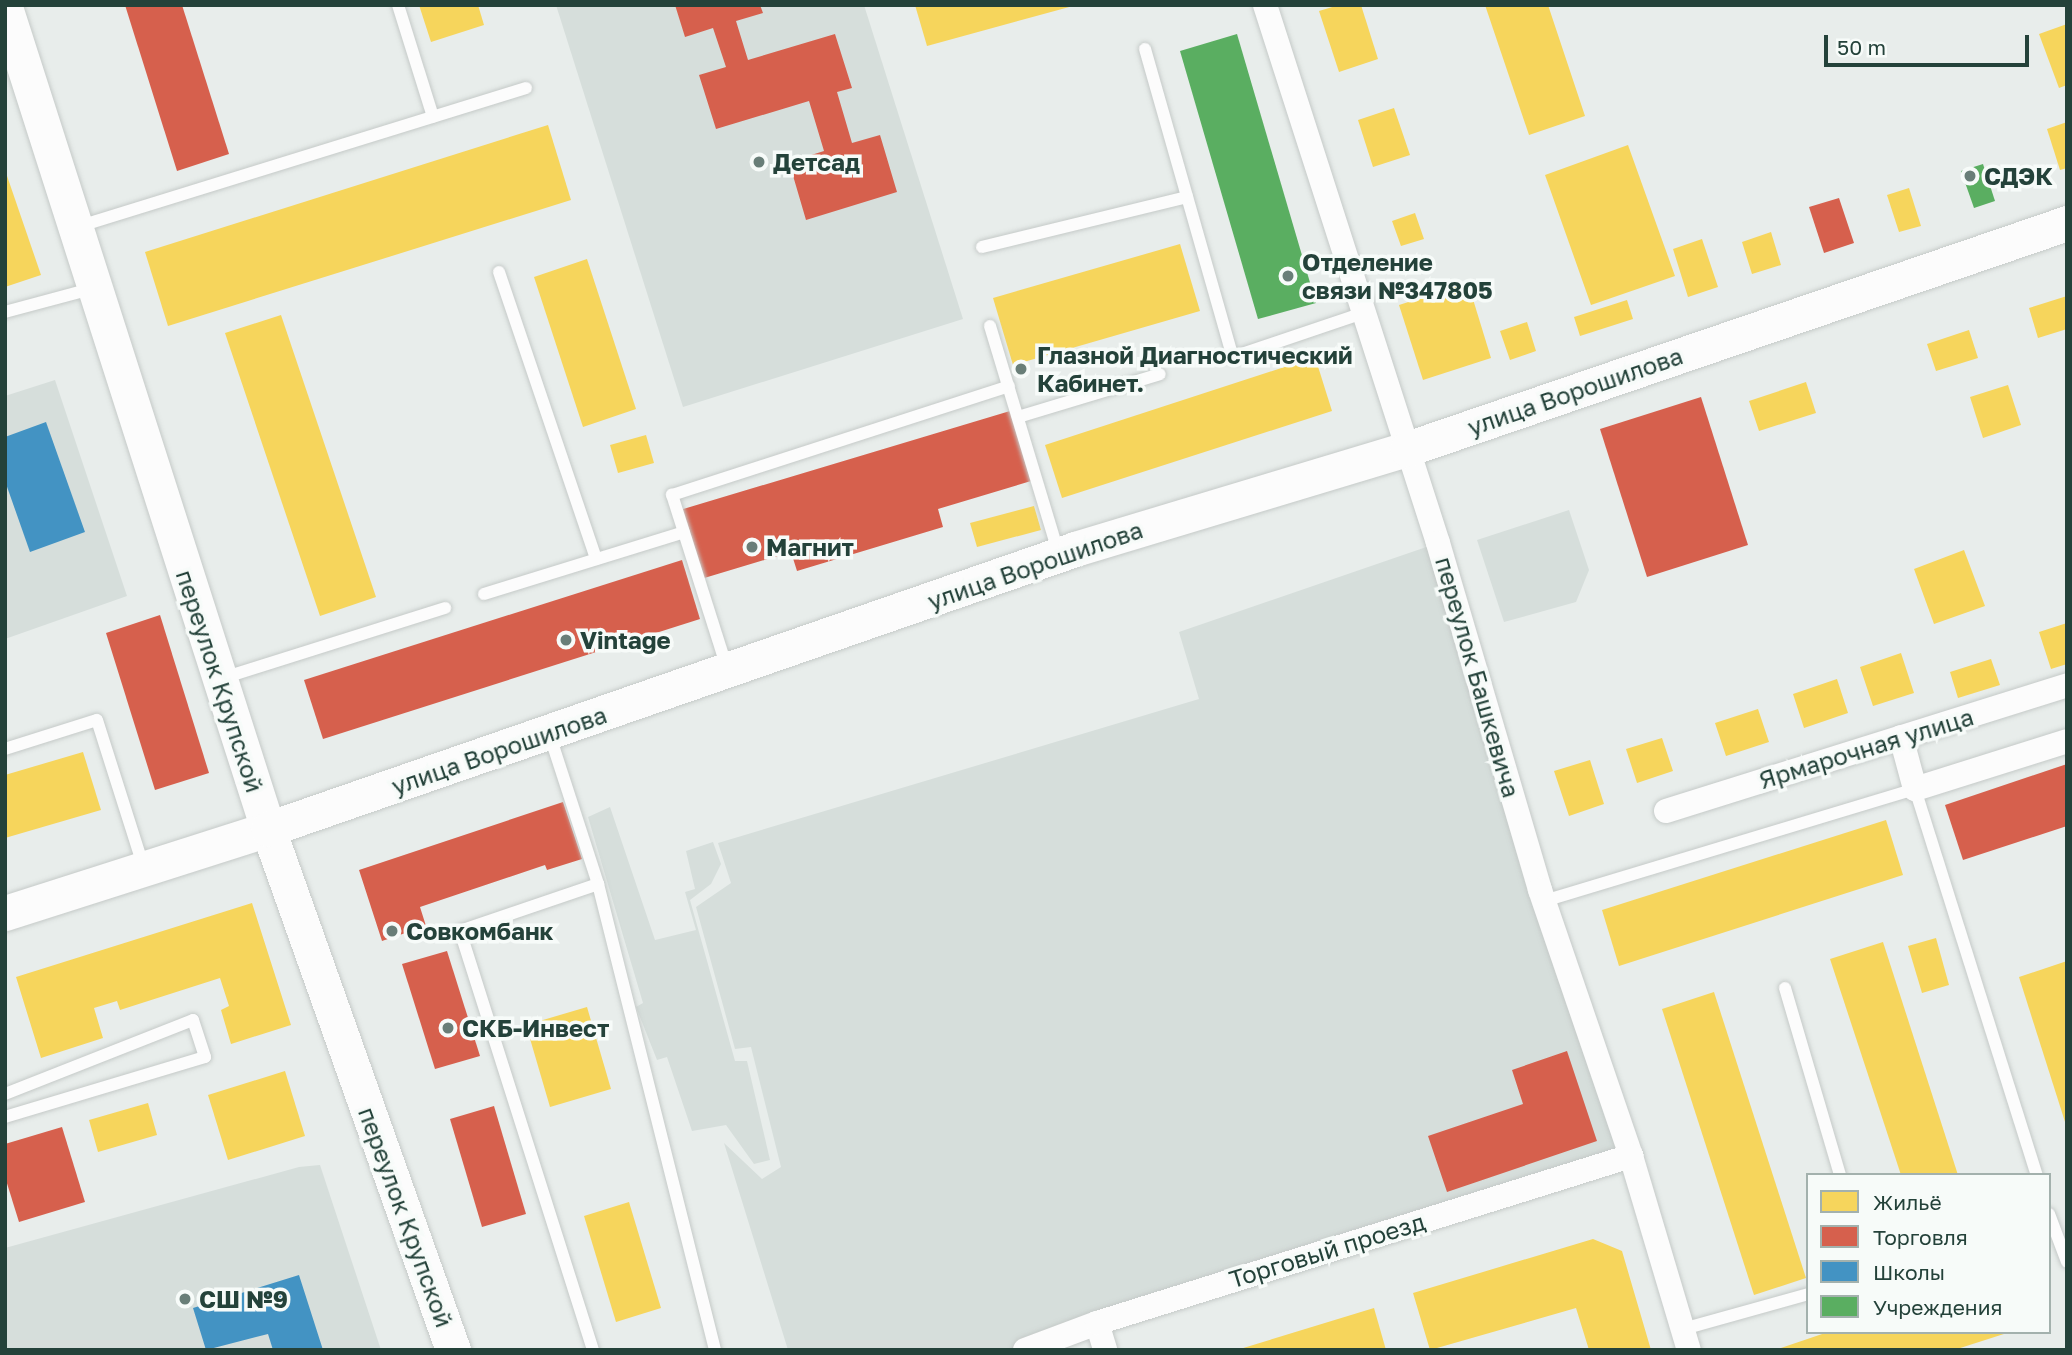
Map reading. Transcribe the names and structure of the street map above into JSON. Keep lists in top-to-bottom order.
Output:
{
  "streets": {
    "street": [
      "улица Ворошилова",
      "переулок Башкевича",
      "переулок Крупской",
      "Ярмарочная улица",
      "Торговый проезд"
    ]
  },
  "crossings": [
    ["улица Ворошилова", "переулок Башкевича"],
    ["улица Ворошилова", "переулок Крупской"],
    ["переулок Башкевича", "Торговый проезд"]
  ],
  "places": [
    "Детсад",
    "СДЭК",
    "Отделение связи №347805",
    "Глазной Диагностический Кабинет.",
    "Магнит",
    "Vintage",
    "Совкомбанк",
    "СКБ-Инвест",
    "СШ №9"
  ],
  "legend": [
    "Жильё",
    "Торговля",
    "Школы",
    "Учреждения"
  ],
  "scale_bar": "50 m"
}
